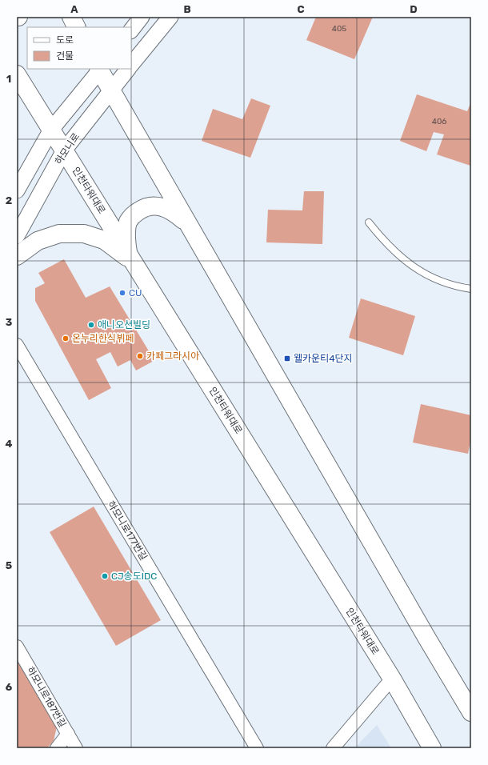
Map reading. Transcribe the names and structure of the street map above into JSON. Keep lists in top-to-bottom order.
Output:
{
  "streets": {
    "main road": ["인천타워대로"],
    "street": ["하모니로", "하모니로177번길", "하모니로187번길"]
  },
  "crossings": [
    ["하모니로", "인천타워대로"]
  ],
  "places": {
    "other": [
      "CU",
      "애니오션빌딩",
      "온누리한식뷔페",
      "카페그라시아",
      "CJ송도IDC"
    ],
    "transit": ["웰카운티4단지"]
  },
  "house_numbers": ["405", "406"],
  "legend": ["도로", "건물"],
  "grid": {
    "columns": [
      "A",
      "B",
      "C",
      "D"
    ],
    "rows": [
      "1",
      "2",
      "3",
      "4",
      "5",
      "6"
    ]
  }
}
